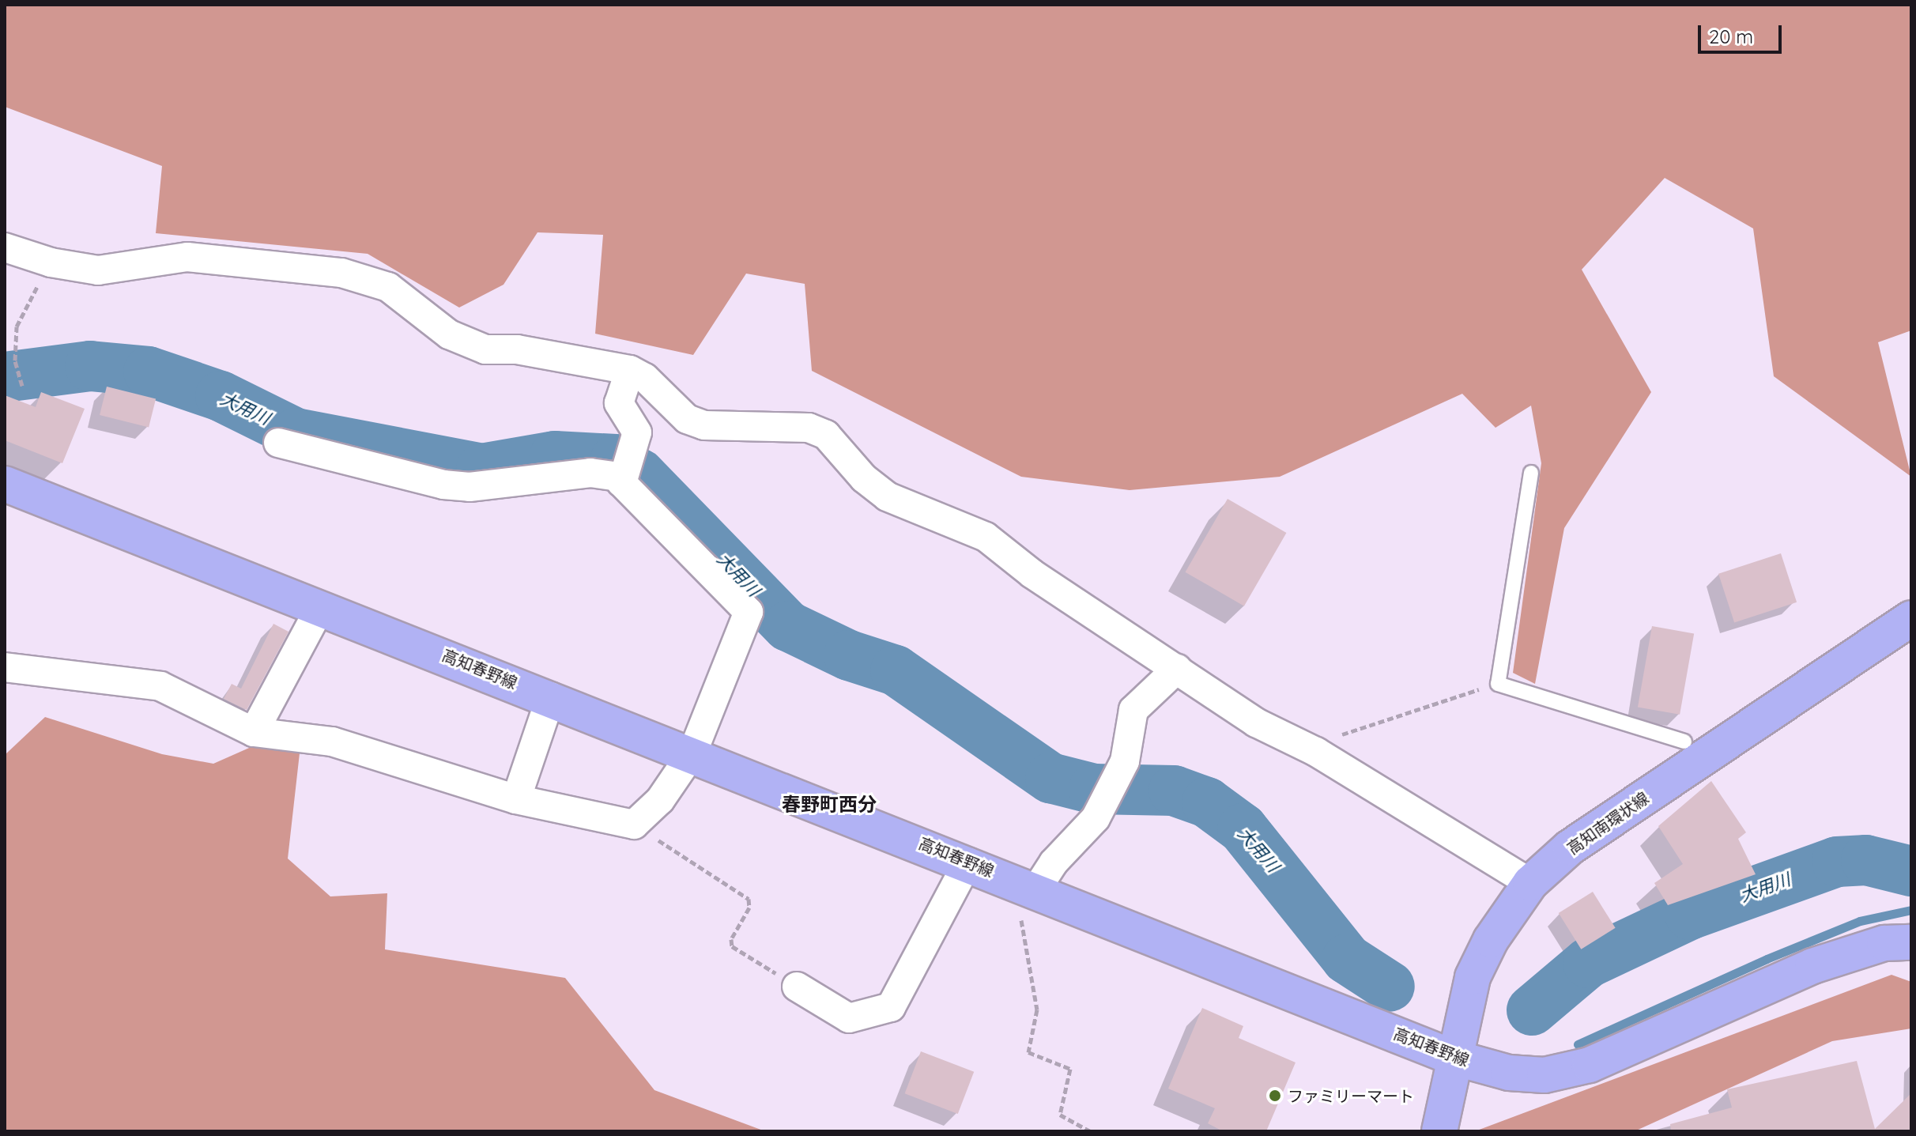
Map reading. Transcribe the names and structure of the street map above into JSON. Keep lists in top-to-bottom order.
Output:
{
  "streets": {
    "main road": ["高知春野線", "高知南環状線"]
  },
  "crossings": [
    ["高知春野線", "高知南環状線"]
  ],
  "districts": ["春野町西分"],
  "water": ["大用川"],
  "places": ["ファミリーマート"],
  "scale_bar": "20 m"
}
